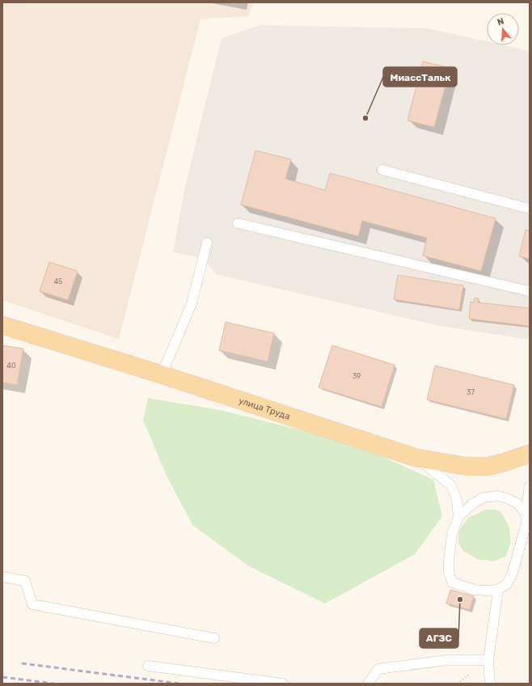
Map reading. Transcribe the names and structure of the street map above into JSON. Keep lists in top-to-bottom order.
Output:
{
  "streets": {
    "main road": ["улица Труда"]
  },
  "places": ["МиассТальк", "АГЗС"],
  "house_numbers": [
    "45",
    "40",
    "39",
    "37"
  ],
  "north": "top"
}
